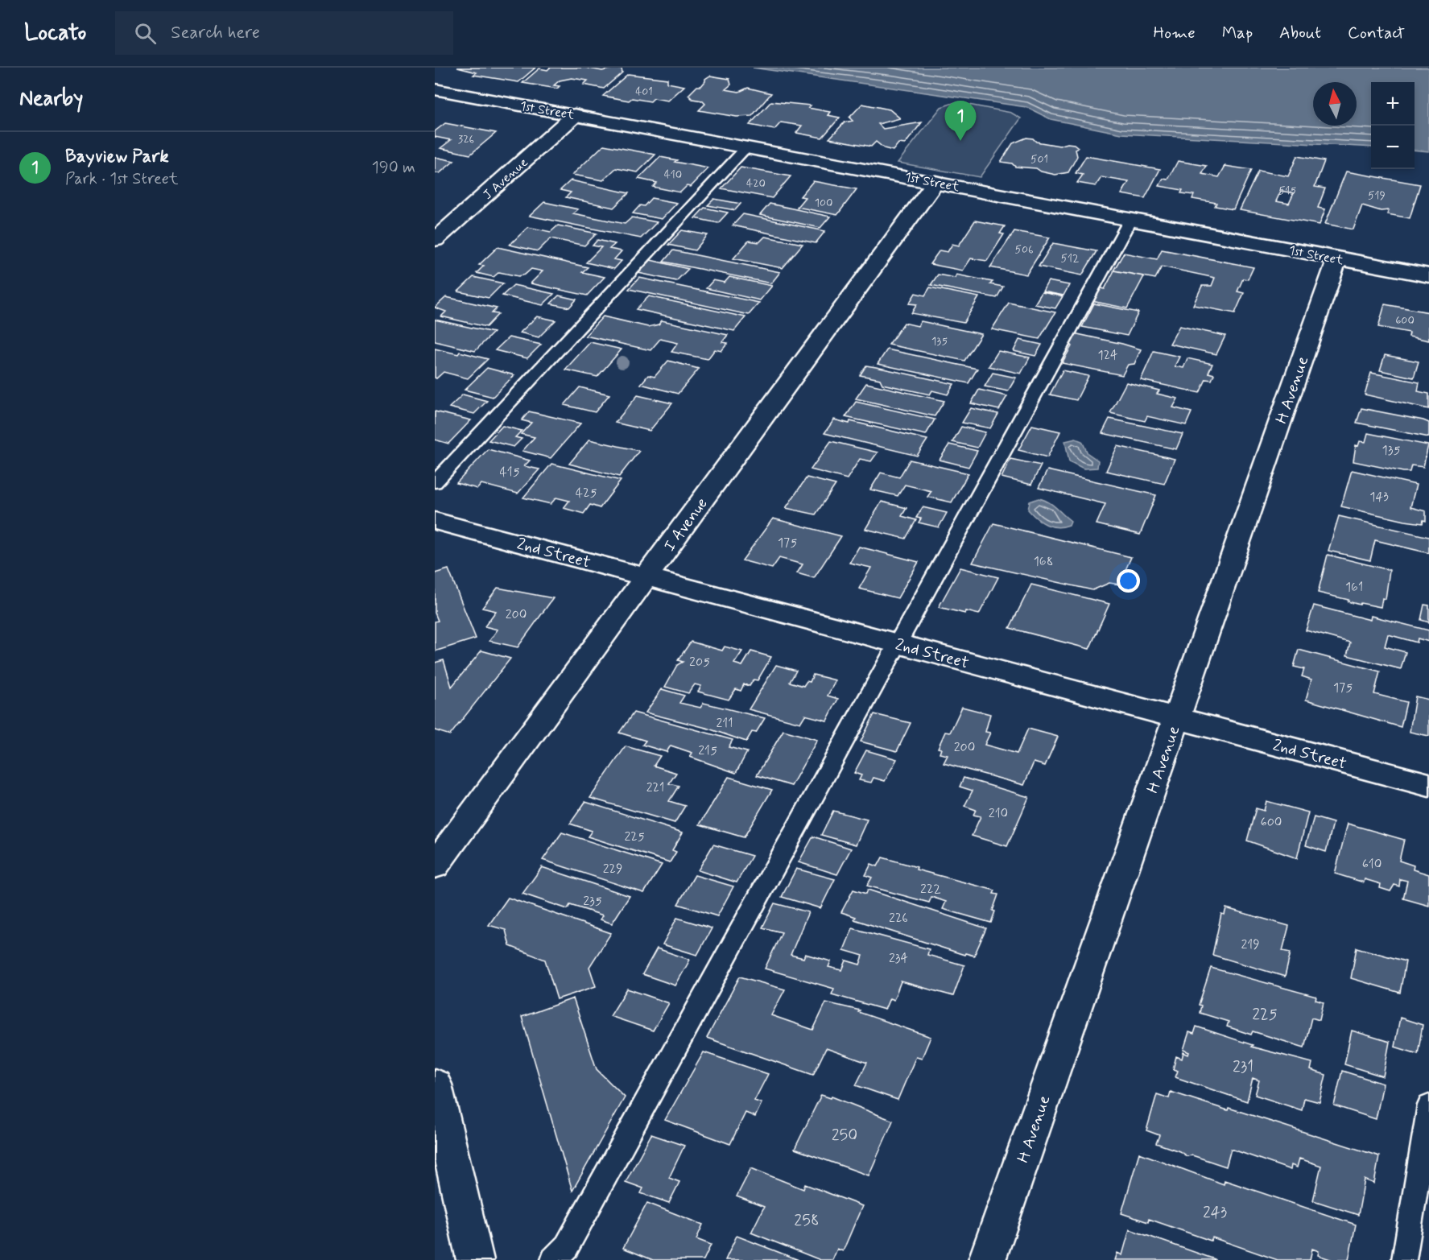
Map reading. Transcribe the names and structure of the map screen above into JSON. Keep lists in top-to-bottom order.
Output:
{
  "streets": {
    "street": [
      "1st Street",
      "J Avenue",
      "H Avenue",
      "I Avenue",
      "2nd Street"
    ]
  },
  "crossings": [
    ["1st Street", "J Avenue"],
    ["1st Street", "H Avenue"],
    ["1st Street", "I Avenue"],
    ["H Avenue", "2nd Street"],
    ["I Avenue", "2nd Street"]
  ],
  "house_numbers": [
    "401",
    "326",
    "501",
    "410",
    "420",
    "515",
    "519",
    "100",
    "506",
    "512",
    "600",
    "135",
    "124",
    "135",
    "415",
    "425",
    "143",
    "175",
    "168",
    "161",
    "200",
    "205",
    "175",
    "211",
    "200",
    "215",
    "221",
    "210",
    "600",
    "225",
    "610",
    "229",
    "222",
    "235",
    "226",
    "219",
    "234",
    "225",
    "231",
    "250",
    "243",
    "258"
  ],
  "north": "top",
  "page": {
    "header": "Locato",
    "search": "Search here",
    "nav": [
      "Home",
      "Map",
      "About",
      "Contact"
    ],
    "heading": "Nearby",
    "map_buttons": ["+", "−"],
    "pins": "1",
    "list": [
      {
        "mark": "1",
        "name": "Bayview Park",
        "note": "Park · 1st Street",
        "value": "190 m"
      }
    ]
  }
}
